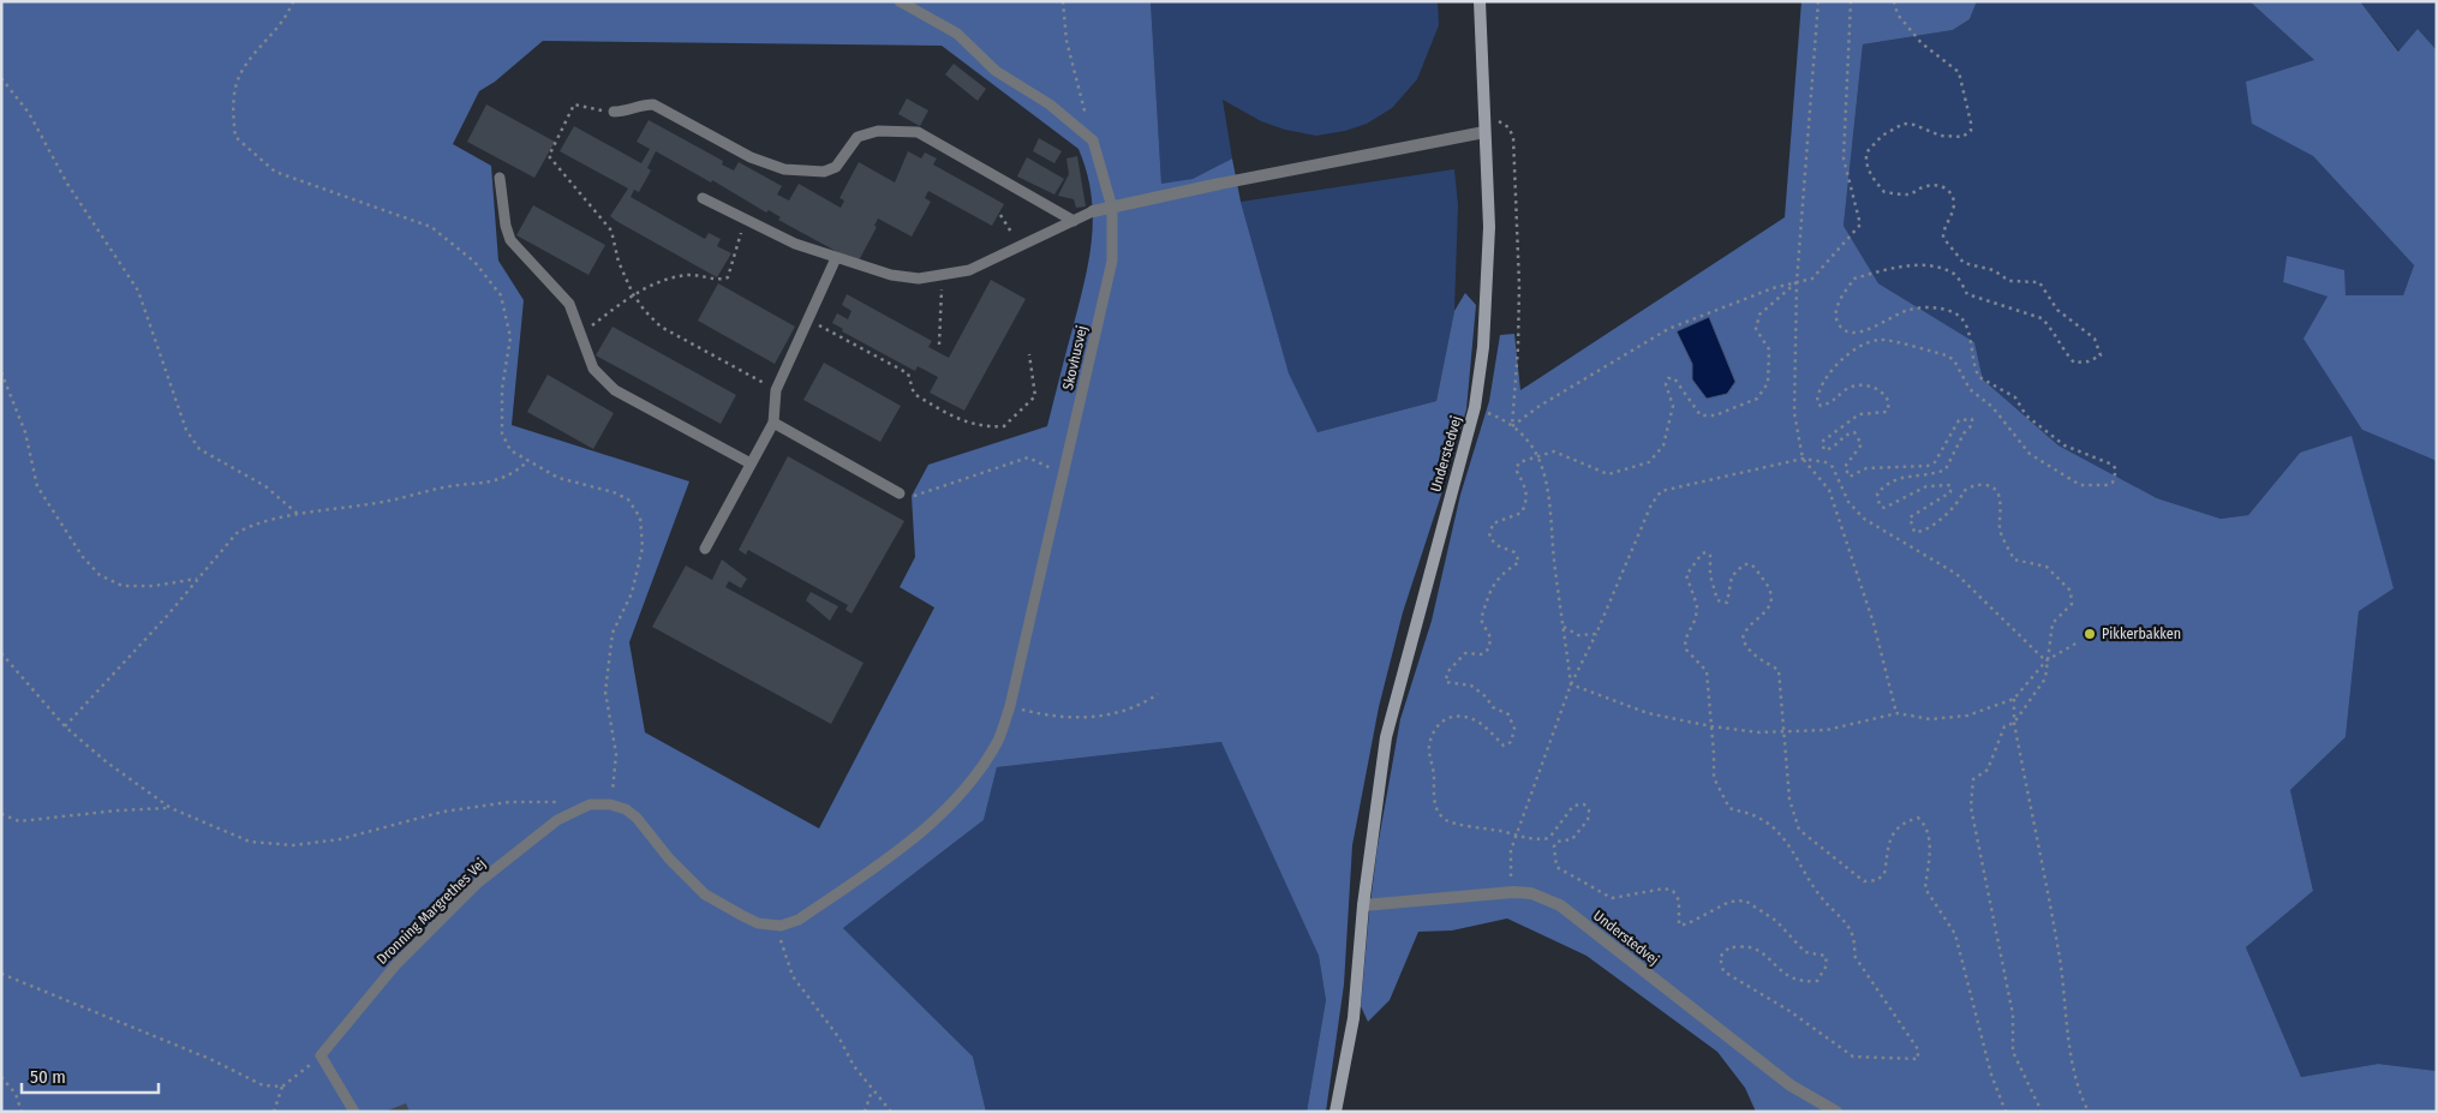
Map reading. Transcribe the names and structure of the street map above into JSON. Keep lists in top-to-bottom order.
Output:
{
  "streets": {
    "street": ["Understedvej"],
    "lane": ["Skovhusvej", "Dronning Margrethes Vej"]
  },
  "places": ["Pikkerbakken"],
  "scale_bar": "50 m"
}
